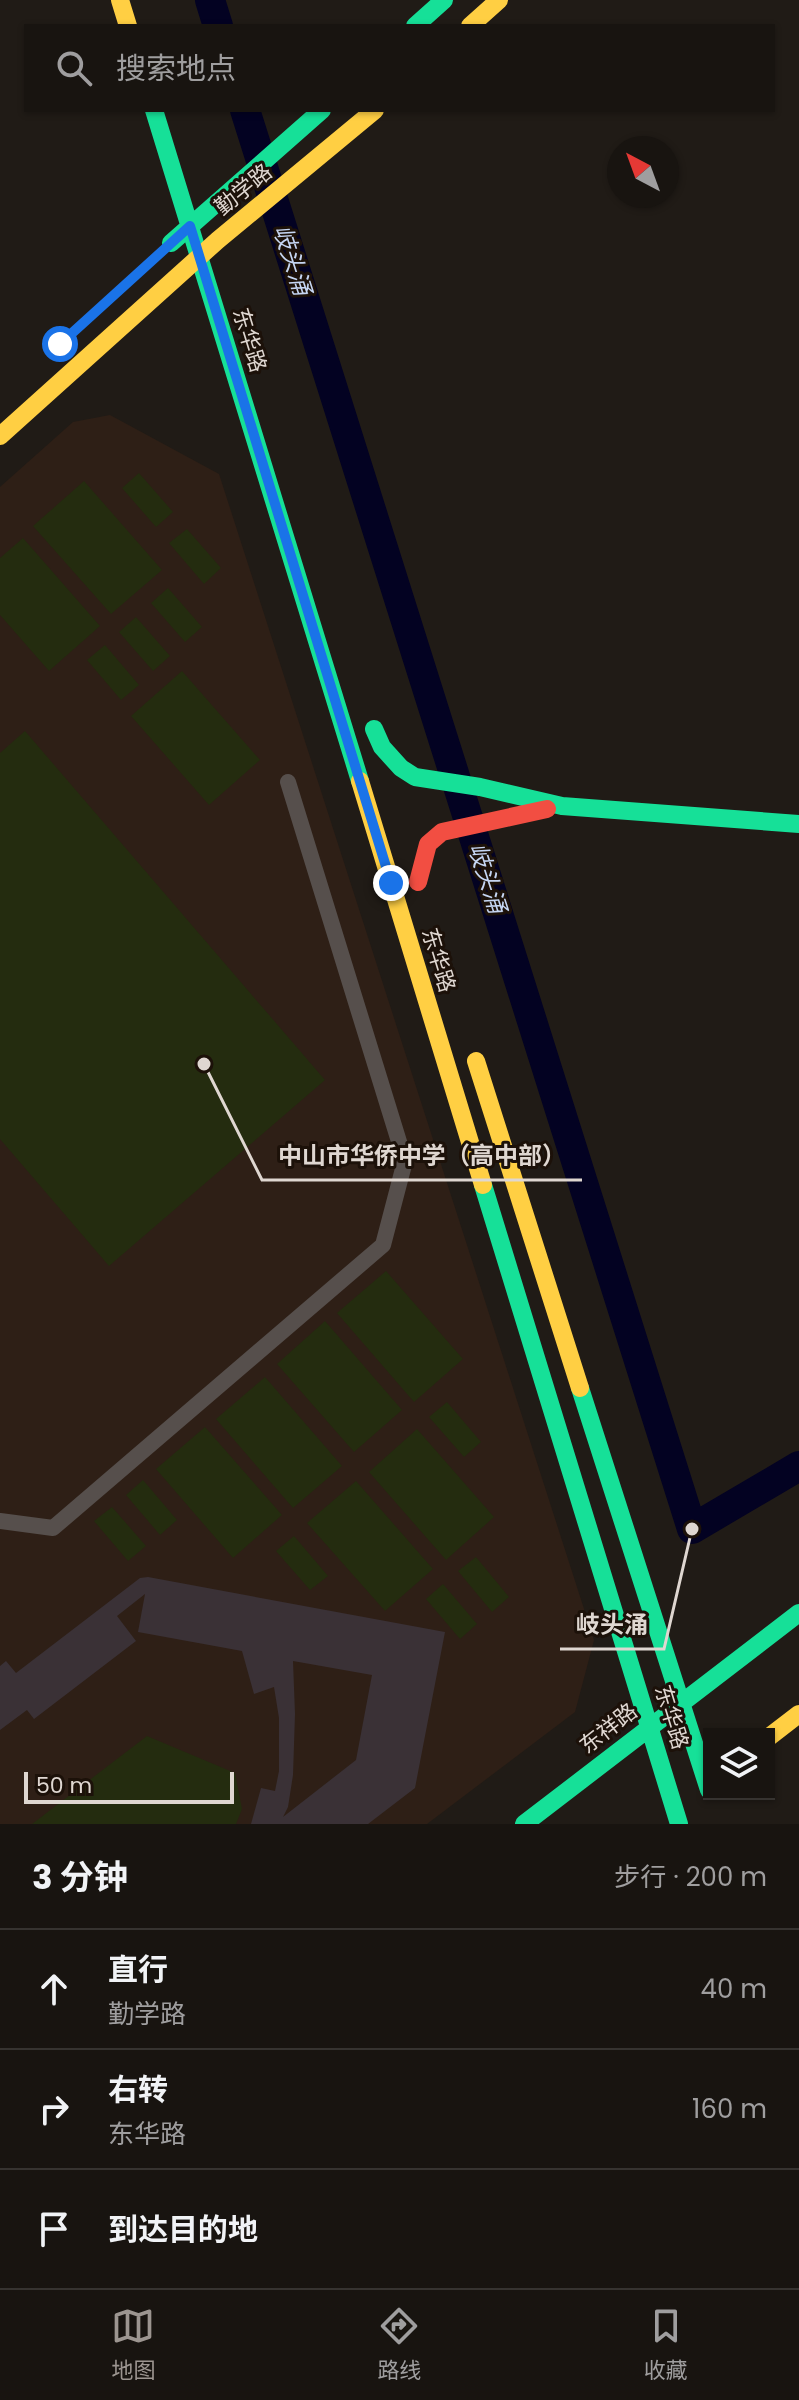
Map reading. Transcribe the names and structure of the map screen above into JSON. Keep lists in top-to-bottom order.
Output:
{
  "streets": {
    "main road": ["勤学路", "东华路", "东祥路"]
  },
  "crossings": [
    ["勤学路", "东华路"],
    ["东华路", "东祥路"]
  ],
  "water": ["岐头涌"],
  "places": ["中山市华侨中学（高中部）", "岐头涌"],
  "scale_bar": "50 m",
  "north": "top left",
  "page": {
    "search": "搜索地点",
    "scale": "50 m",
    "heading": ["3 分钟", "步行 · 200 m"],
    "list": [
      ["直行", "勤学路", "40 m"],
      ["右转", "东华路", "160 m"],
      "到达目的地"
    ],
    "nav": ["地图", "路线", "收藏"]
  }
}
